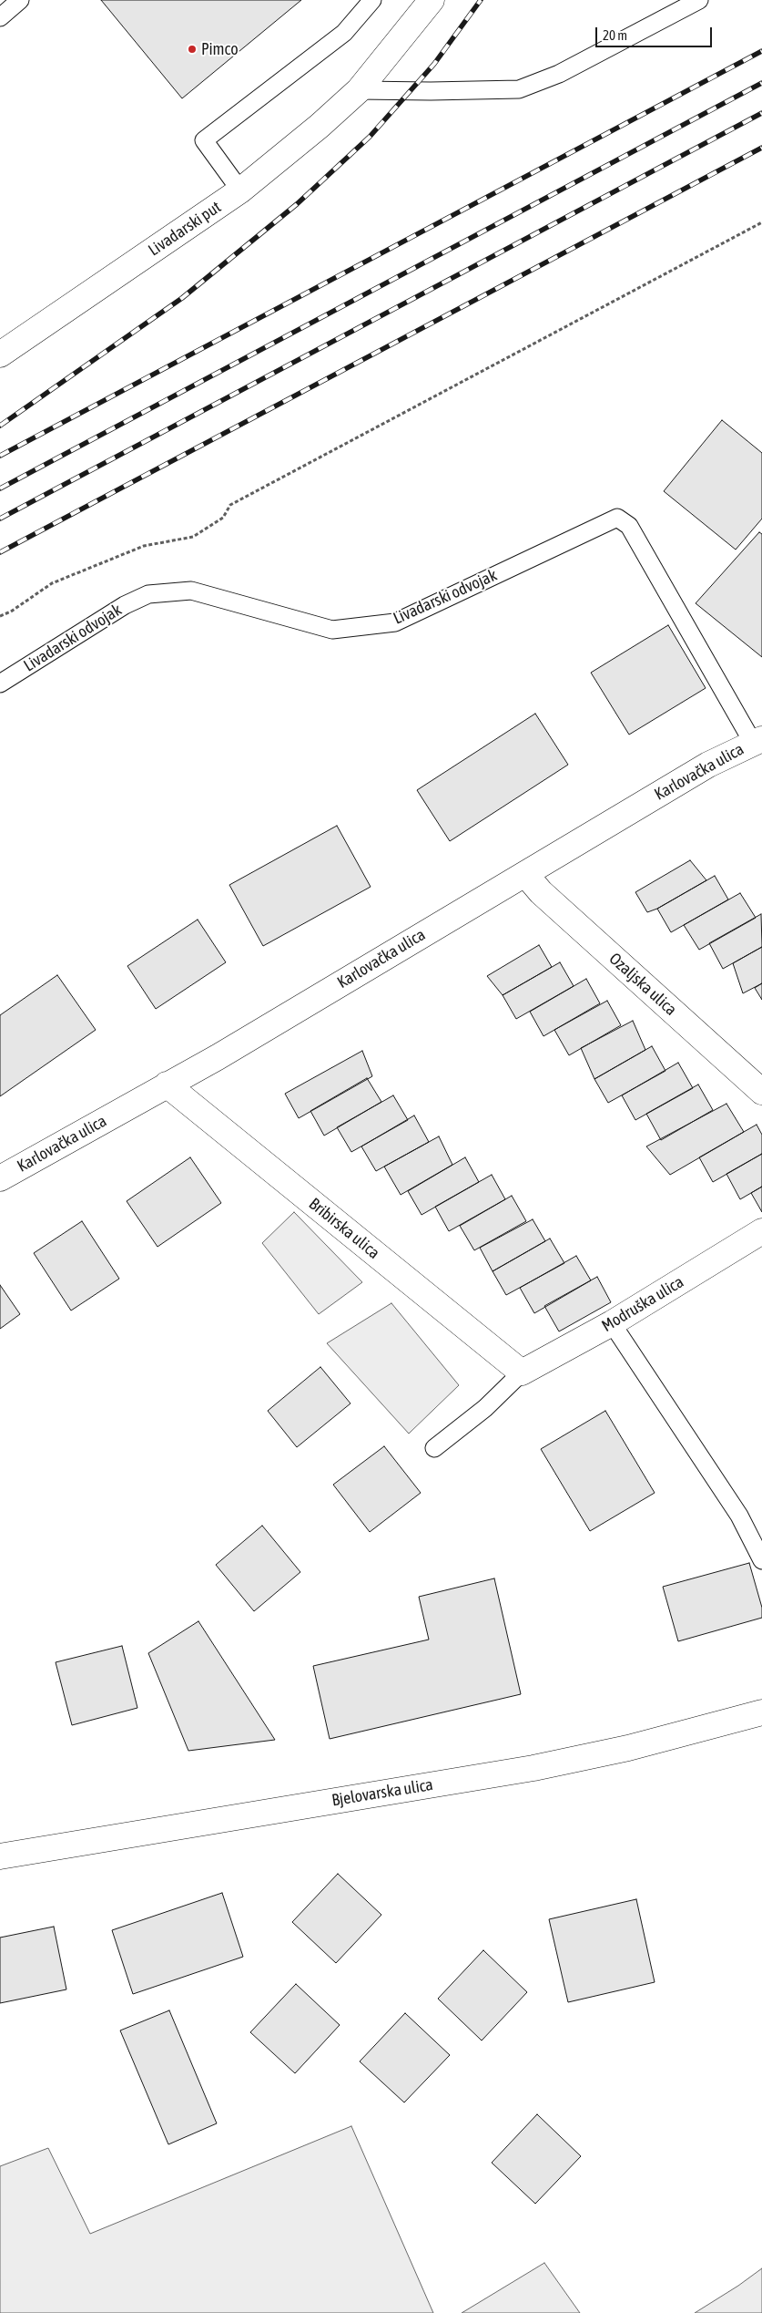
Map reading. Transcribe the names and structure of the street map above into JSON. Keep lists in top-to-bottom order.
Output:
{
  "streets": {
    "street": [
      "Livadarski put",
      "Karlovačka ulica",
      "Ozaljska ulica",
      "Bribirska ulica",
      "Modruška ulica",
      "Bjelovarska ulica"
    ],
    "lane": ["Livadarski odvojak"]
  },
  "crossings": [
    ["Livadarski odvojak", "Karlovačka ulica"],
    ["Karlovačka ulica", "Ozaljska ulica"],
    ["Karlovačka ulica", "Bribirska ulica"],
    ["Bribirska ulica", "Modruška ulica"]
  ],
  "places": ["Pimco"],
  "scale_bar": "20 m"
}
